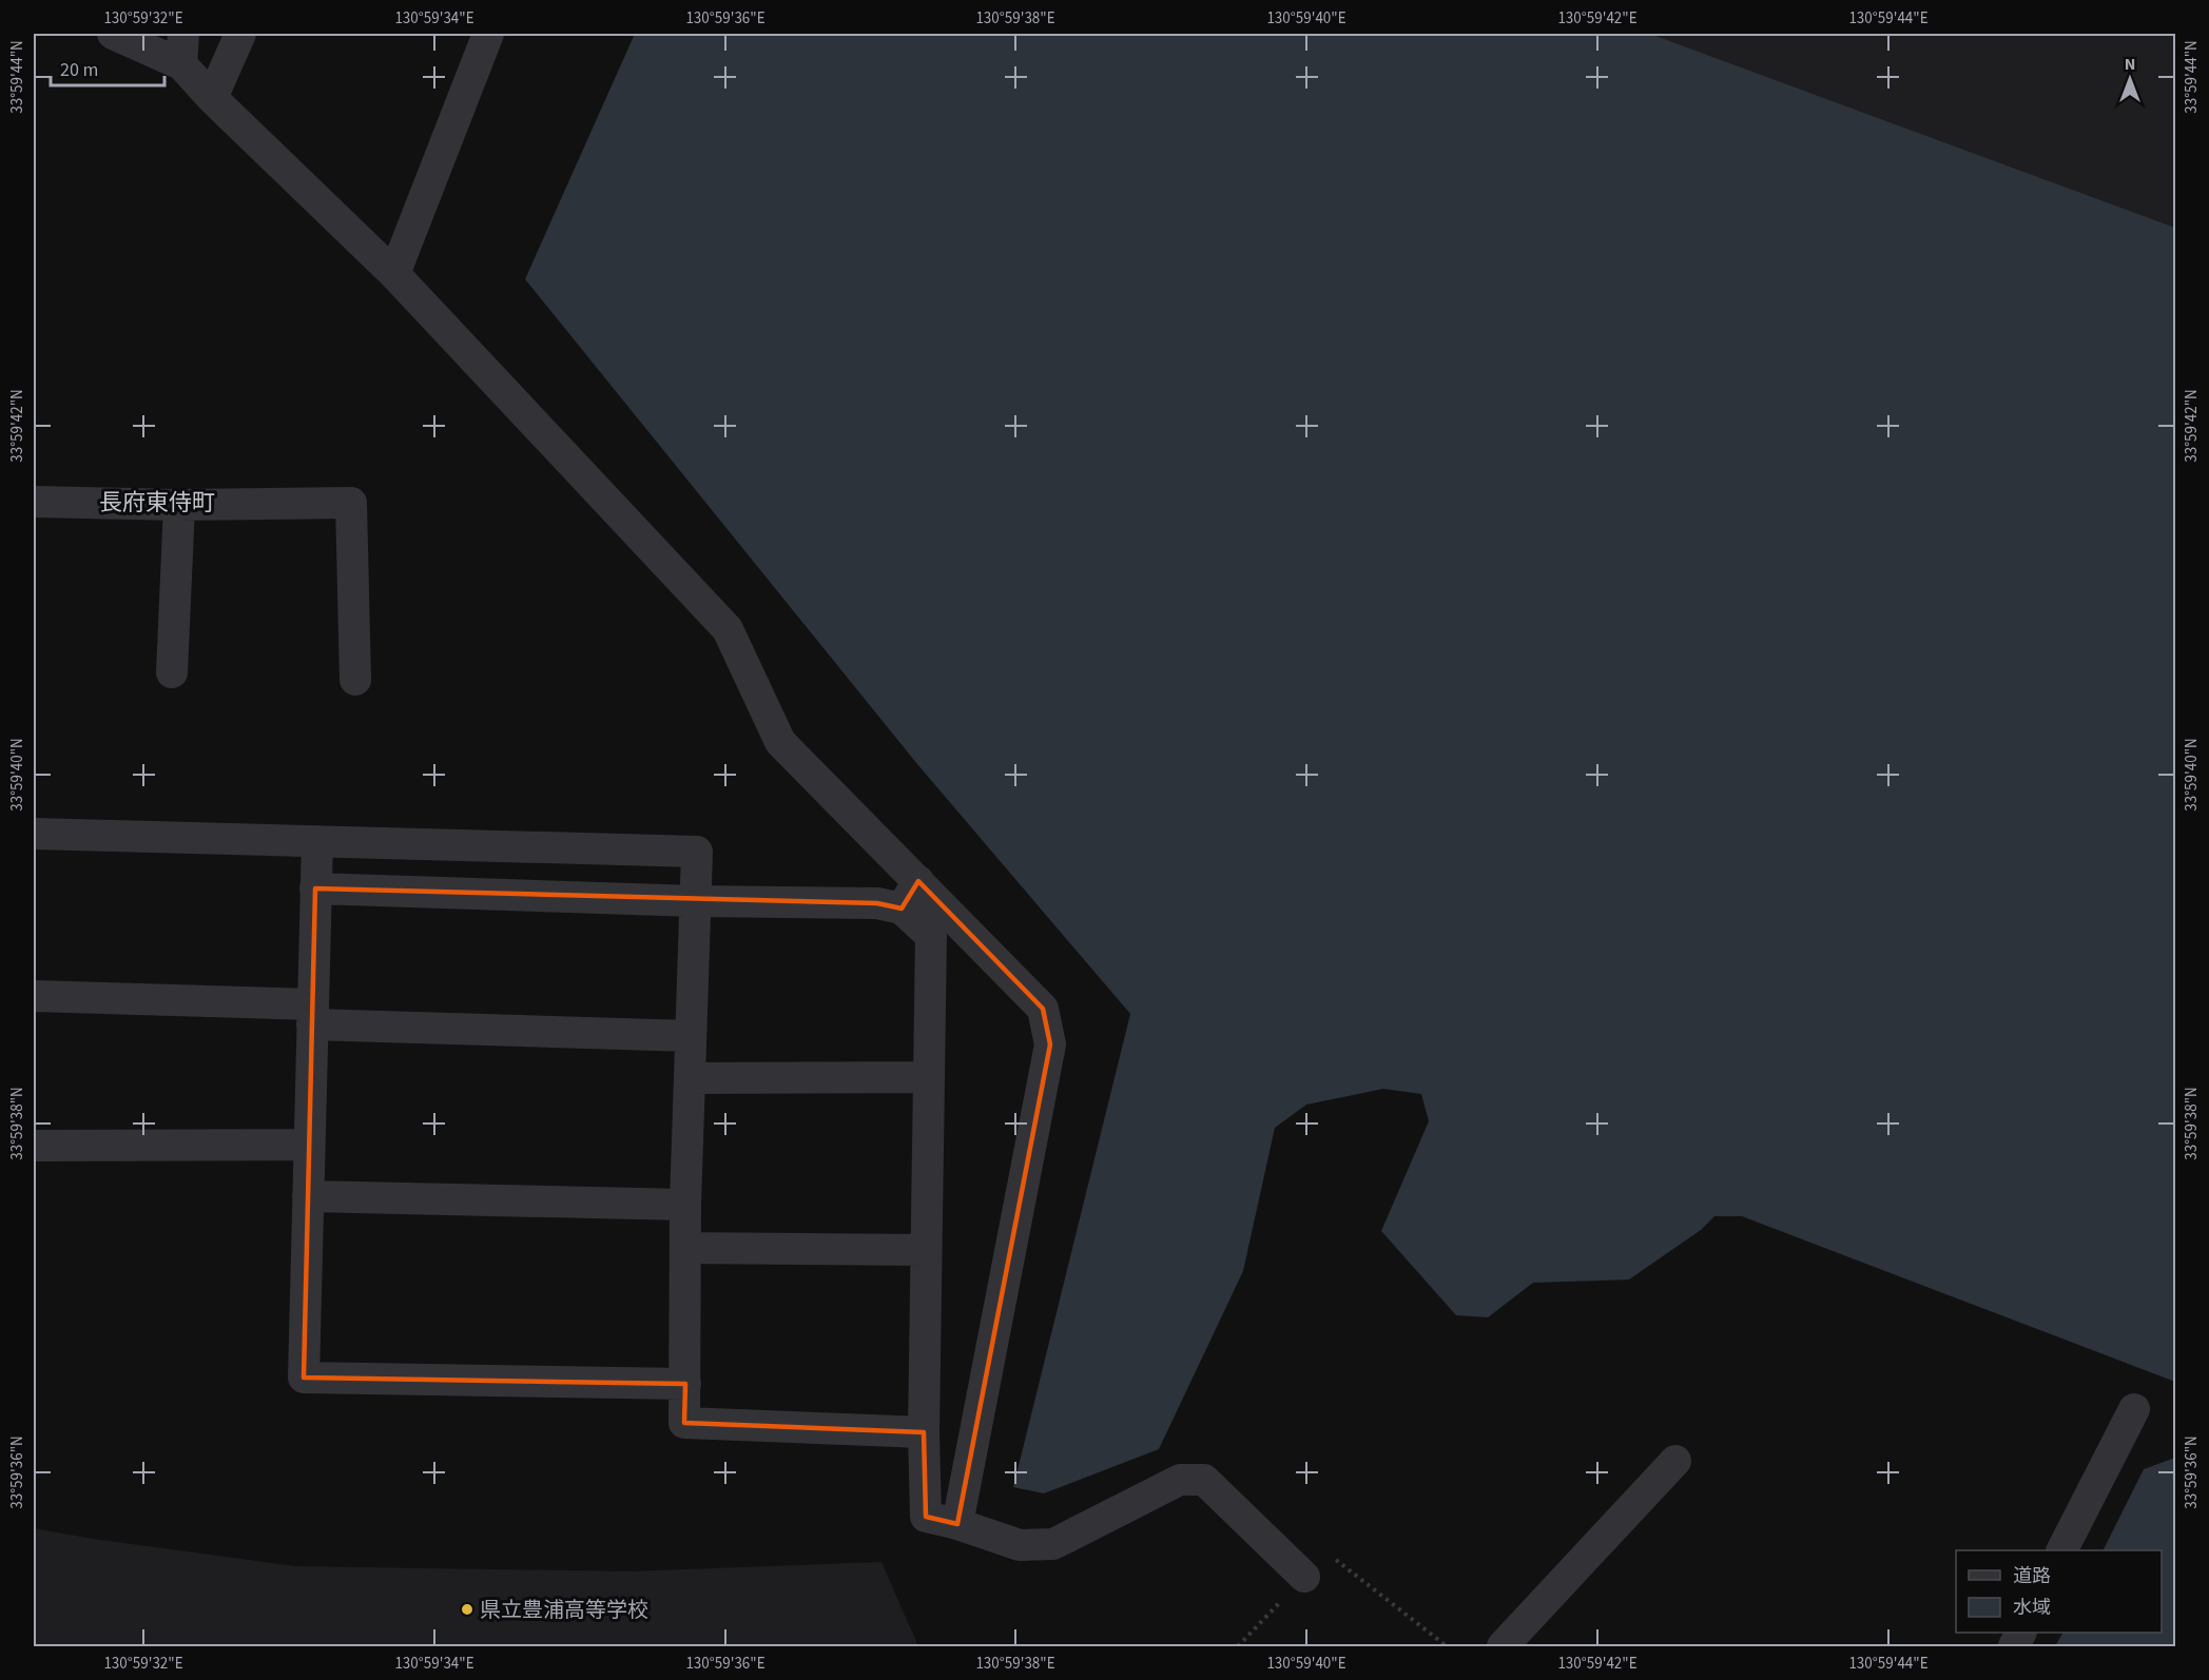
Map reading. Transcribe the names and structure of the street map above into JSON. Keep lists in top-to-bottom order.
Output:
{
  "districts": ["長府東侍町"],
  "places": ["県立豊浦高等学校"],
  "legend": ["道路", "水域"],
  "scale_bar": "20 m",
  "north": "top",
  "coordinates": [
    "130°59'32\"E",
    "130°59'34\"E",
    "130°59'36\"E",
    "130°59'38\"E",
    "130°59'40\"E",
    "130°59'42\"E",
    "130°59'44\"E",
    "33°59'44\"N",
    "33°59'42\"N",
    "33°59'40\"N",
    "33°59'38\"N",
    "33°59'36\"N"
  ]
}
